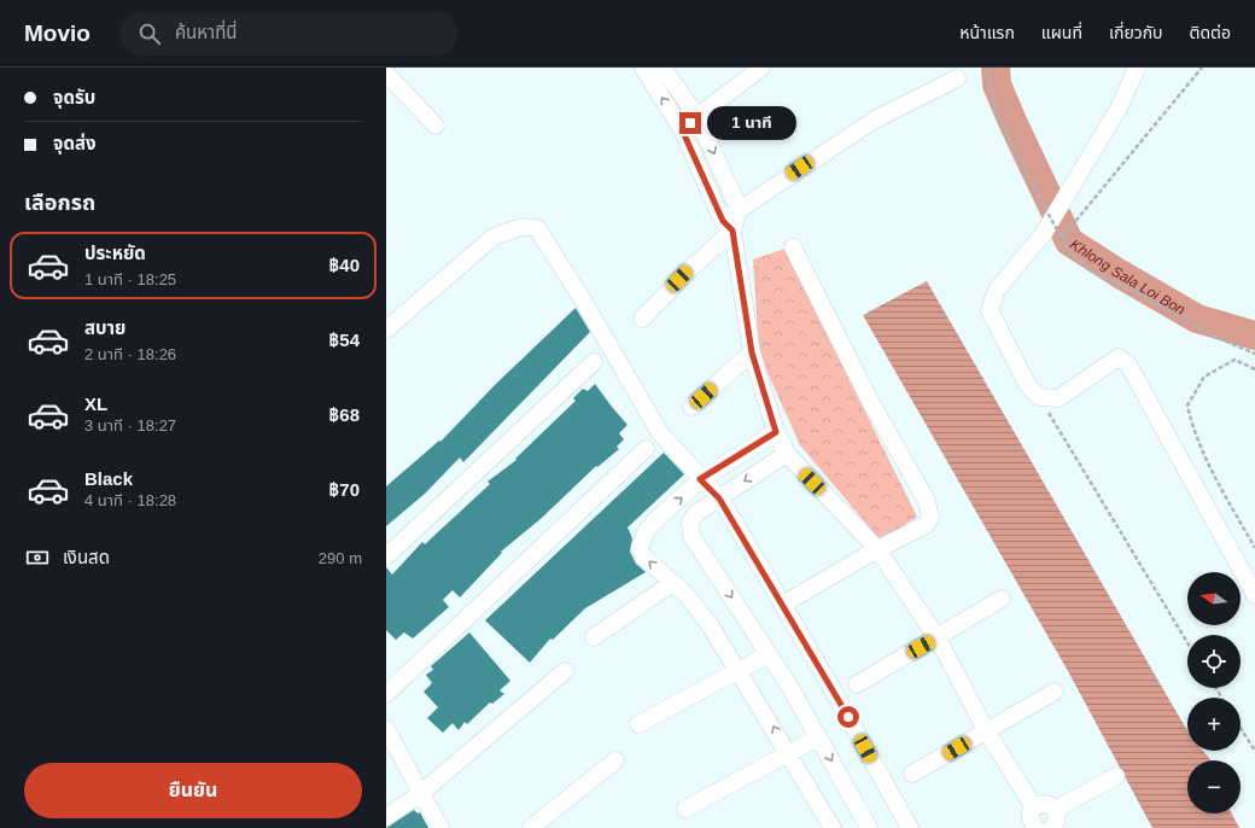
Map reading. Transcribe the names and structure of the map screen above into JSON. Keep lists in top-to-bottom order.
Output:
{
  "water": ["Khlong Sala Loi Bon"],
  "north": "left",
  "page": {
    "header": "Movio",
    "search": "ค้นหาที่นี่",
    "nav": [
      "หน้าแรก",
      "แผนที่",
      "เกี่ยวกับ",
      "ติดต่อ"
    ],
    "banner": ["จุดรับ", "จุดส่ง"],
    "bubble": "1 นาที",
    "heading": "เลือกรถ",
    "list": [
      {
        "name": "ประหยัด",
        "note": "1 นาที · 18:25",
        "value": "฿40"
      },
      {
        "name": "สบาย",
        "note": "2 นาที · 18:26",
        "value": "฿54"
      },
      {
        "name": "XL",
        "note": "3 นาที · 18:27",
        "value": "฿68"
      },
      {
        "name": "Black",
        "note": "4 นาที · 18:28",
        "value": "฿70"
      }
    ],
    "pay": ["เงินสด", "290 m"],
    "map_buttons": ["+", "−"],
    "buttons": "ยืนยัน"
  }
}
